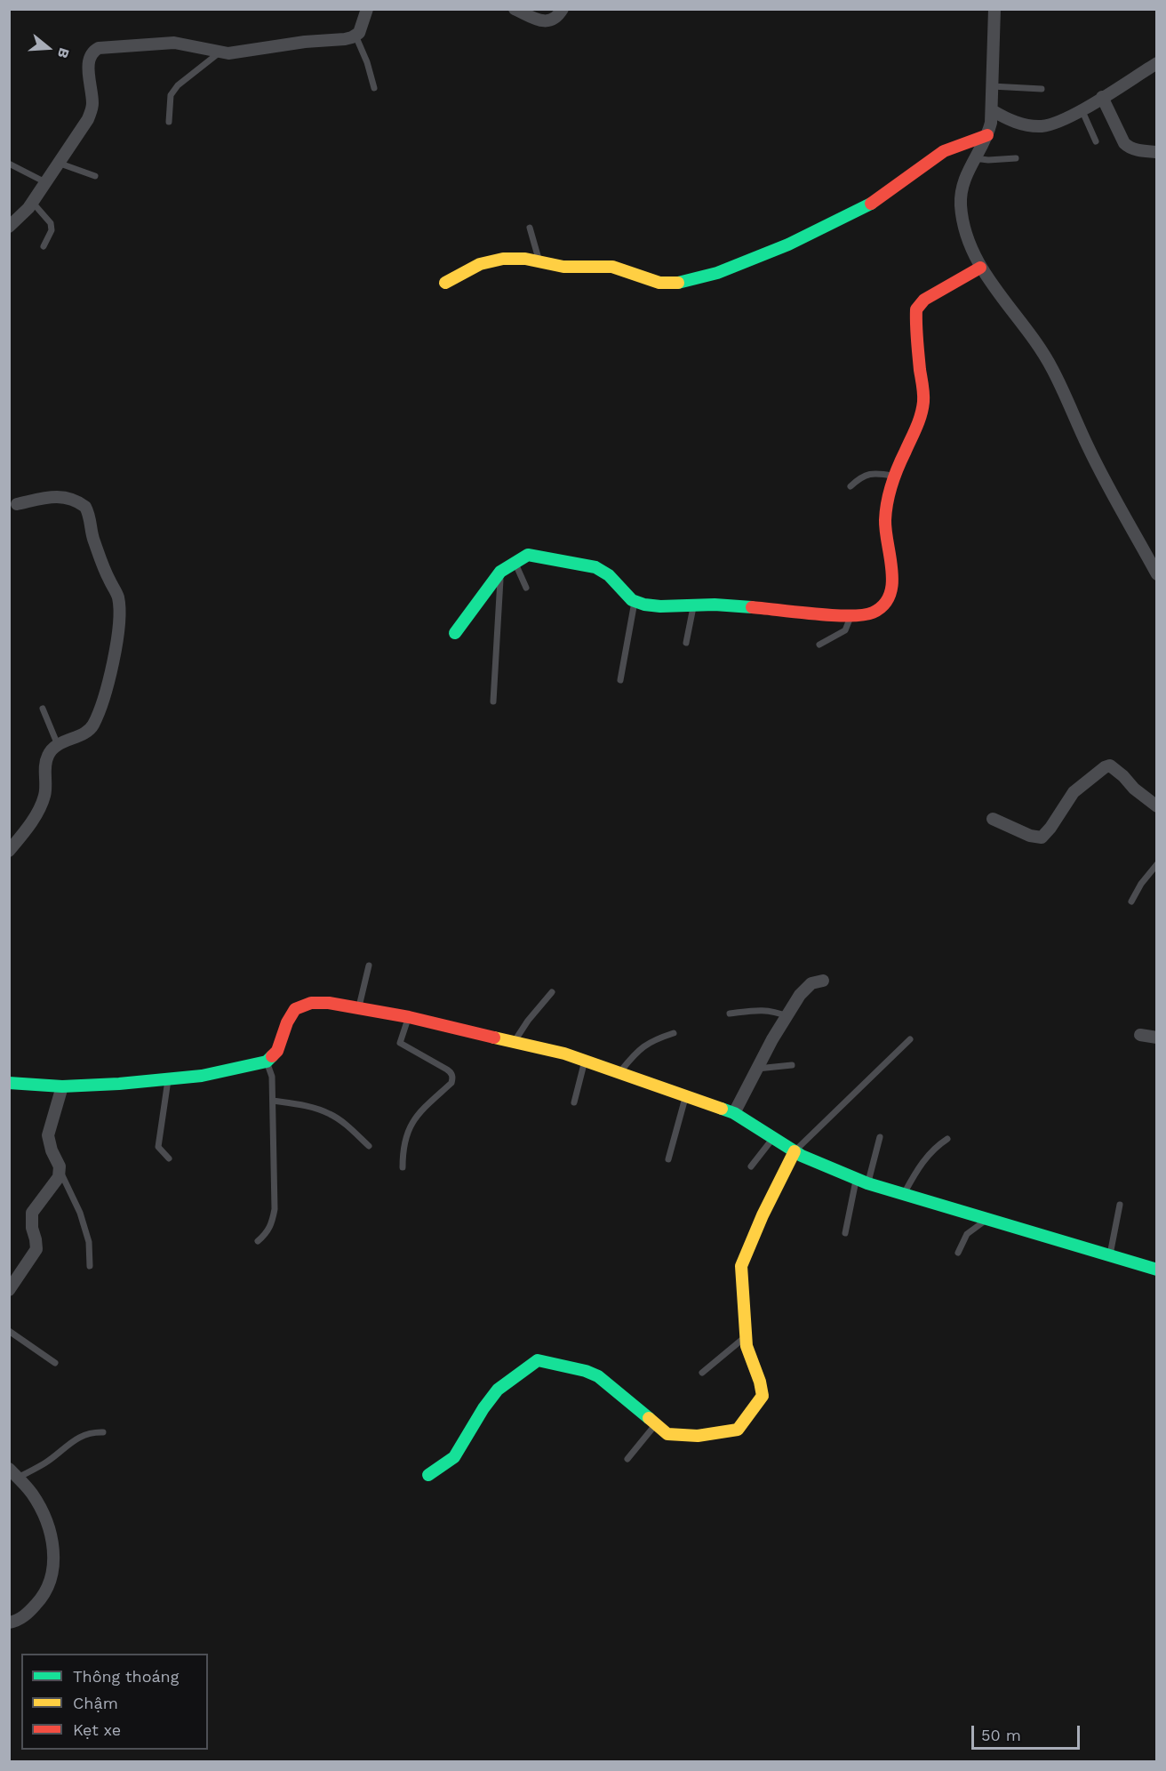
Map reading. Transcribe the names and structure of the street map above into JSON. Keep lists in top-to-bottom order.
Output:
{
  "legend": ["Thông thoáng", "Chậm", "Kẹt xe"],
  "scale_bar": "50 m",
  "north": "right"
}
